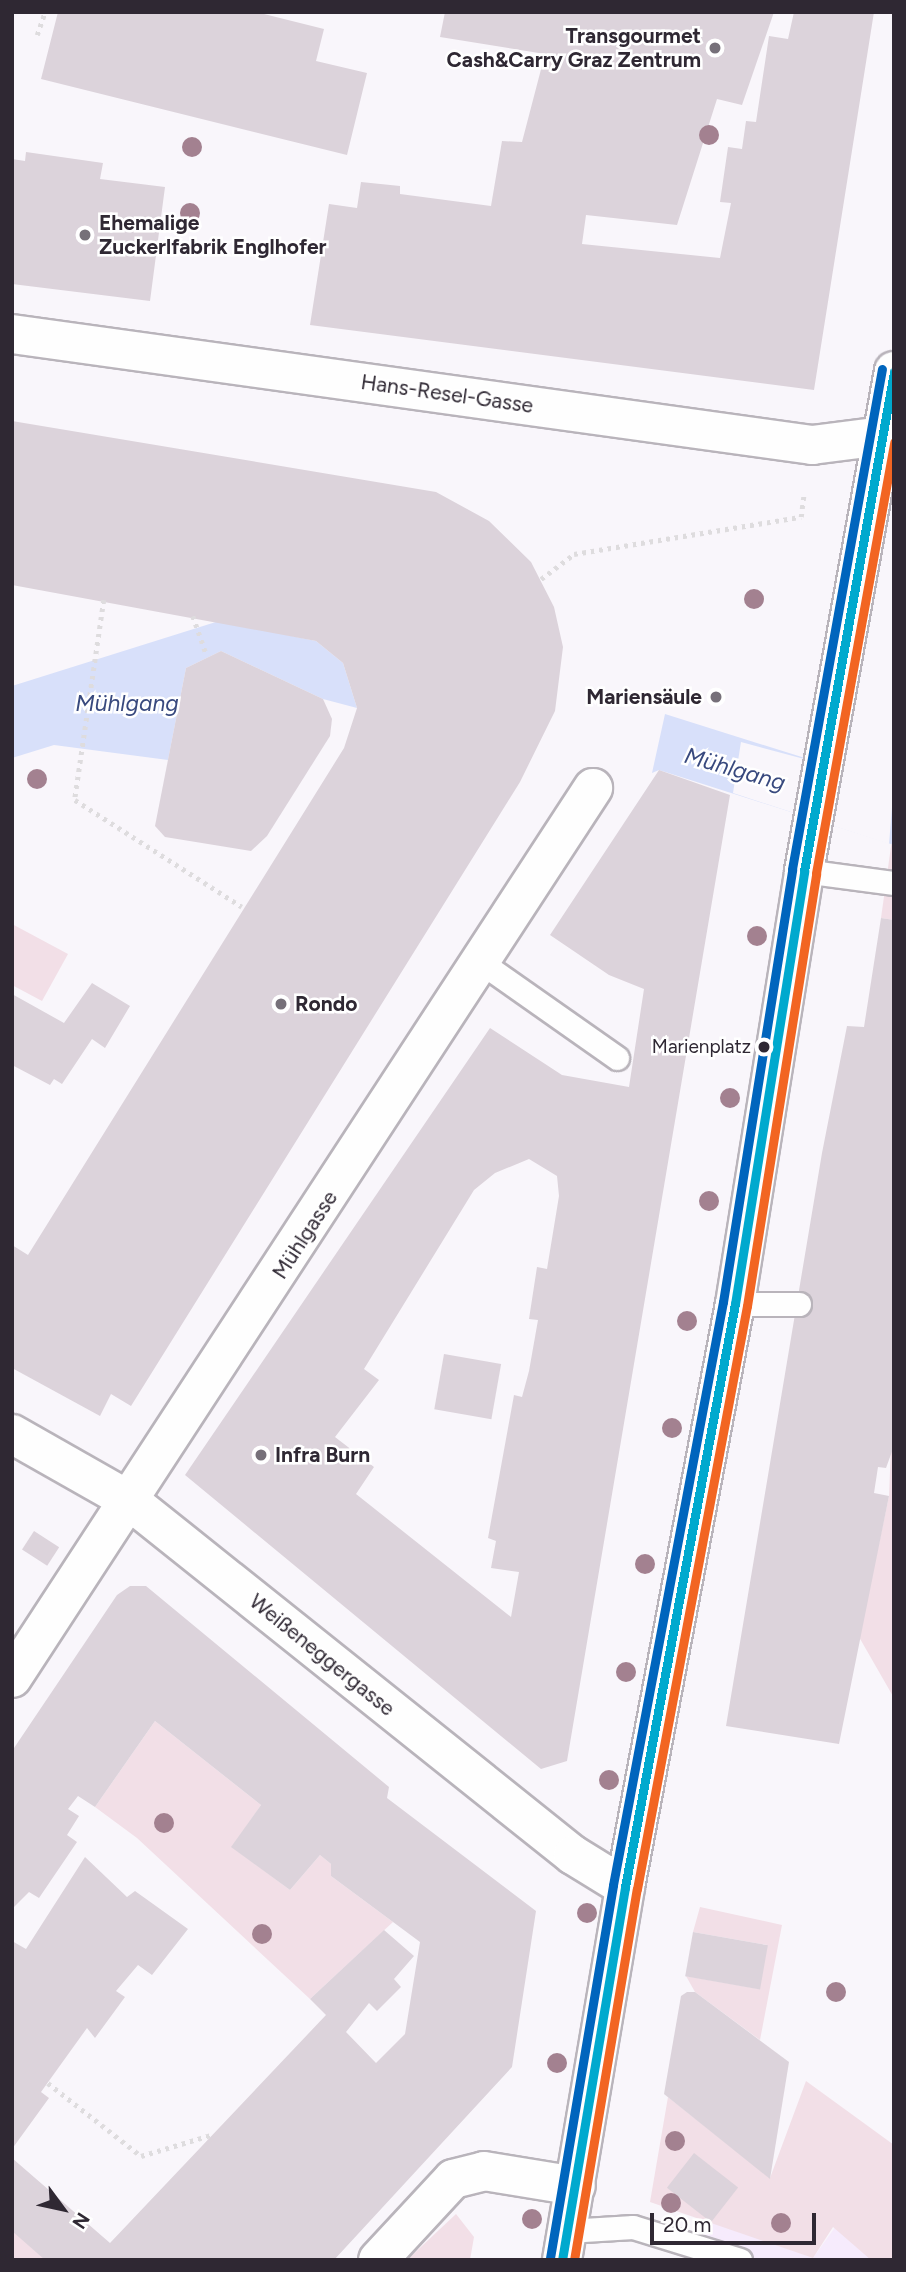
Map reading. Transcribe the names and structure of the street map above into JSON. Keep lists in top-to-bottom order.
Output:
{
  "streets": {
    "street": ["Hans-Resel-Gasse", "Mühlgasse", "Weißeneggergasse"]
  },
  "crossings": [
    ["Mühlgasse", "Weißeneggergasse"]
  ],
  "water": ["Mühlgang"],
  "places": [
    "Transgourmet Cash&Carry Graz Zentrum",
    "Ehemalige Zuckerlfabrik Englhofer",
    "Mariensäule",
    "Rondo",
    "Marienplatz",
    "Infra Burn"
  ],
  "scale_bar": "20 m",
  "north": "bottom right"
}
